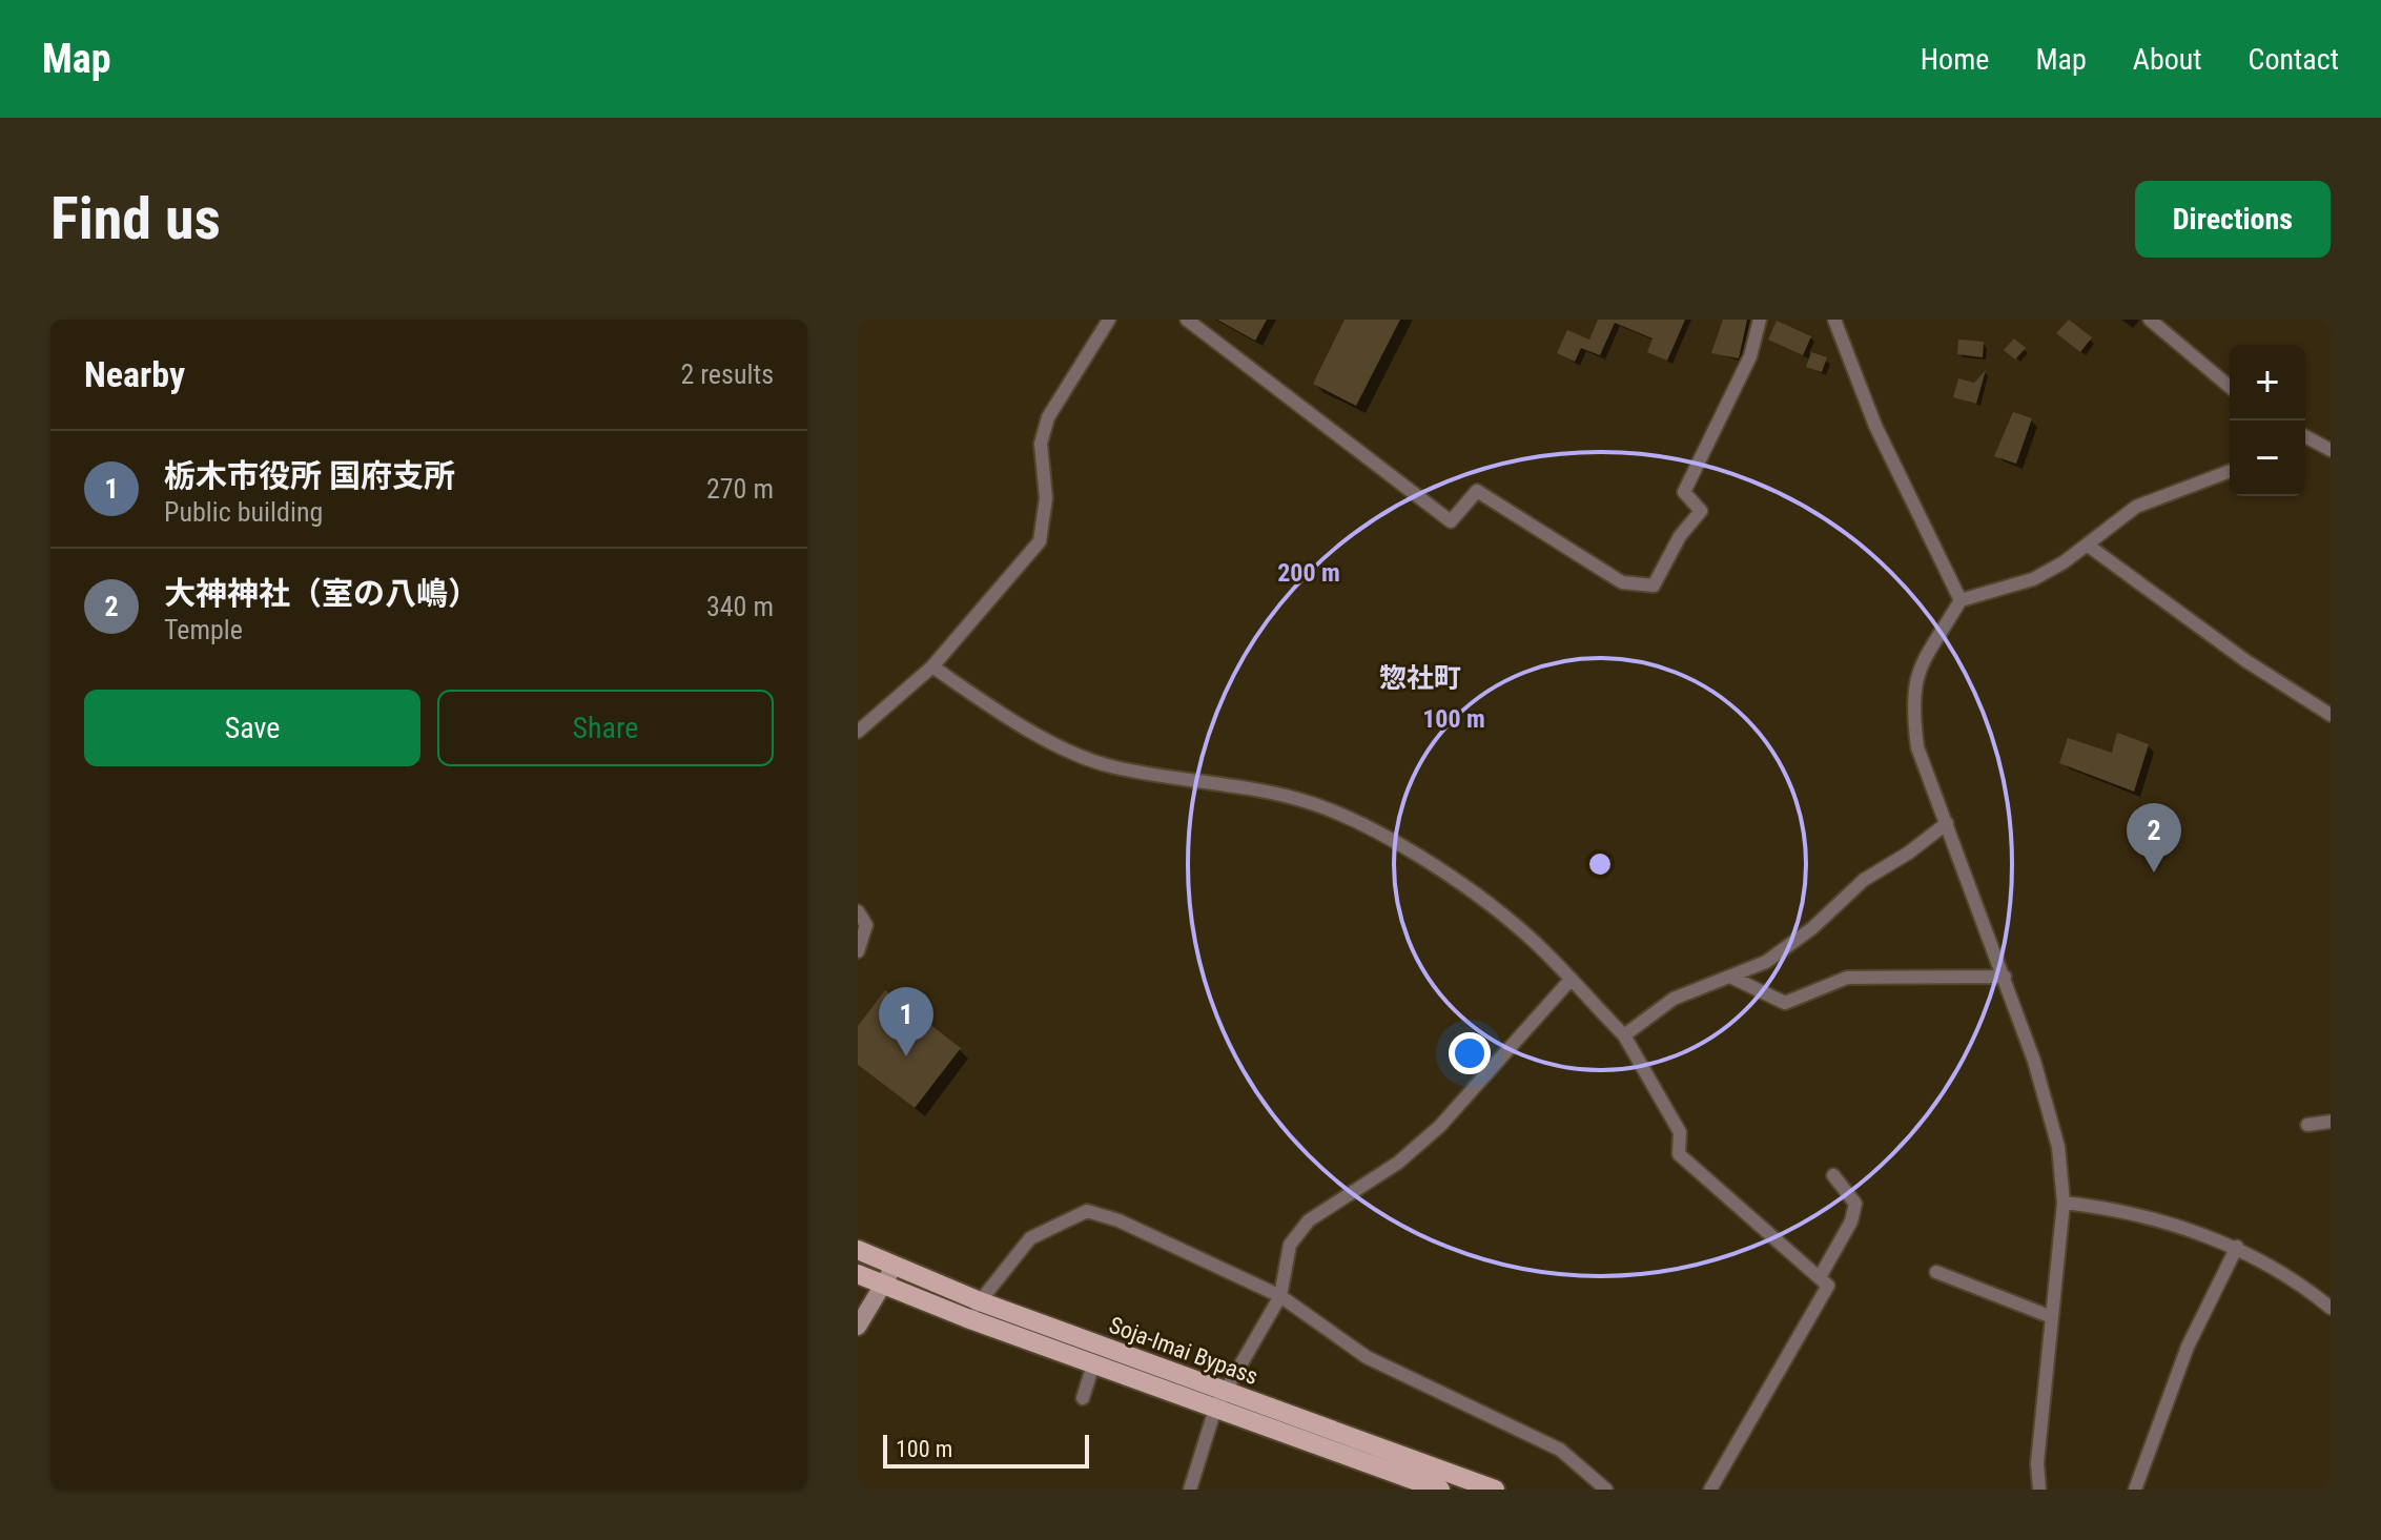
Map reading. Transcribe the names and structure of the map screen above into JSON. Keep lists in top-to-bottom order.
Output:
{
  "streets": {
    "main road": ["Soja-Imai Bypass"]
  },
  "districts": ["惣社町"],
  "scale_bar": "100 m",
  "page": {
    "header": "Map",
    "nav": [
      "Home",
      "Map",
      "About",
      "Contact"
    ],
    "buttons": [
      "Directions",
      ["Save", "Share"]
    ],
    "title": "Find us",
    "heading": ["Nearby", "2 results"],
    "map_buttons": ["+", "−"],
    "list": [
      {
        "mark": "1",
        "name": "栃木市役所 国府支所",
        "note": "Public building",
        "value": "270 m"
      },
      {
        "mark": "2",
        "name": "大神神社（室の八嶋）",
        "note": "Temple",
        "value": "340 m"
      }
    ],
    "pins": ["2", "1"],
    "scale": "100 m"
  },
  "rings": ["200 m", "100 m"]
}
